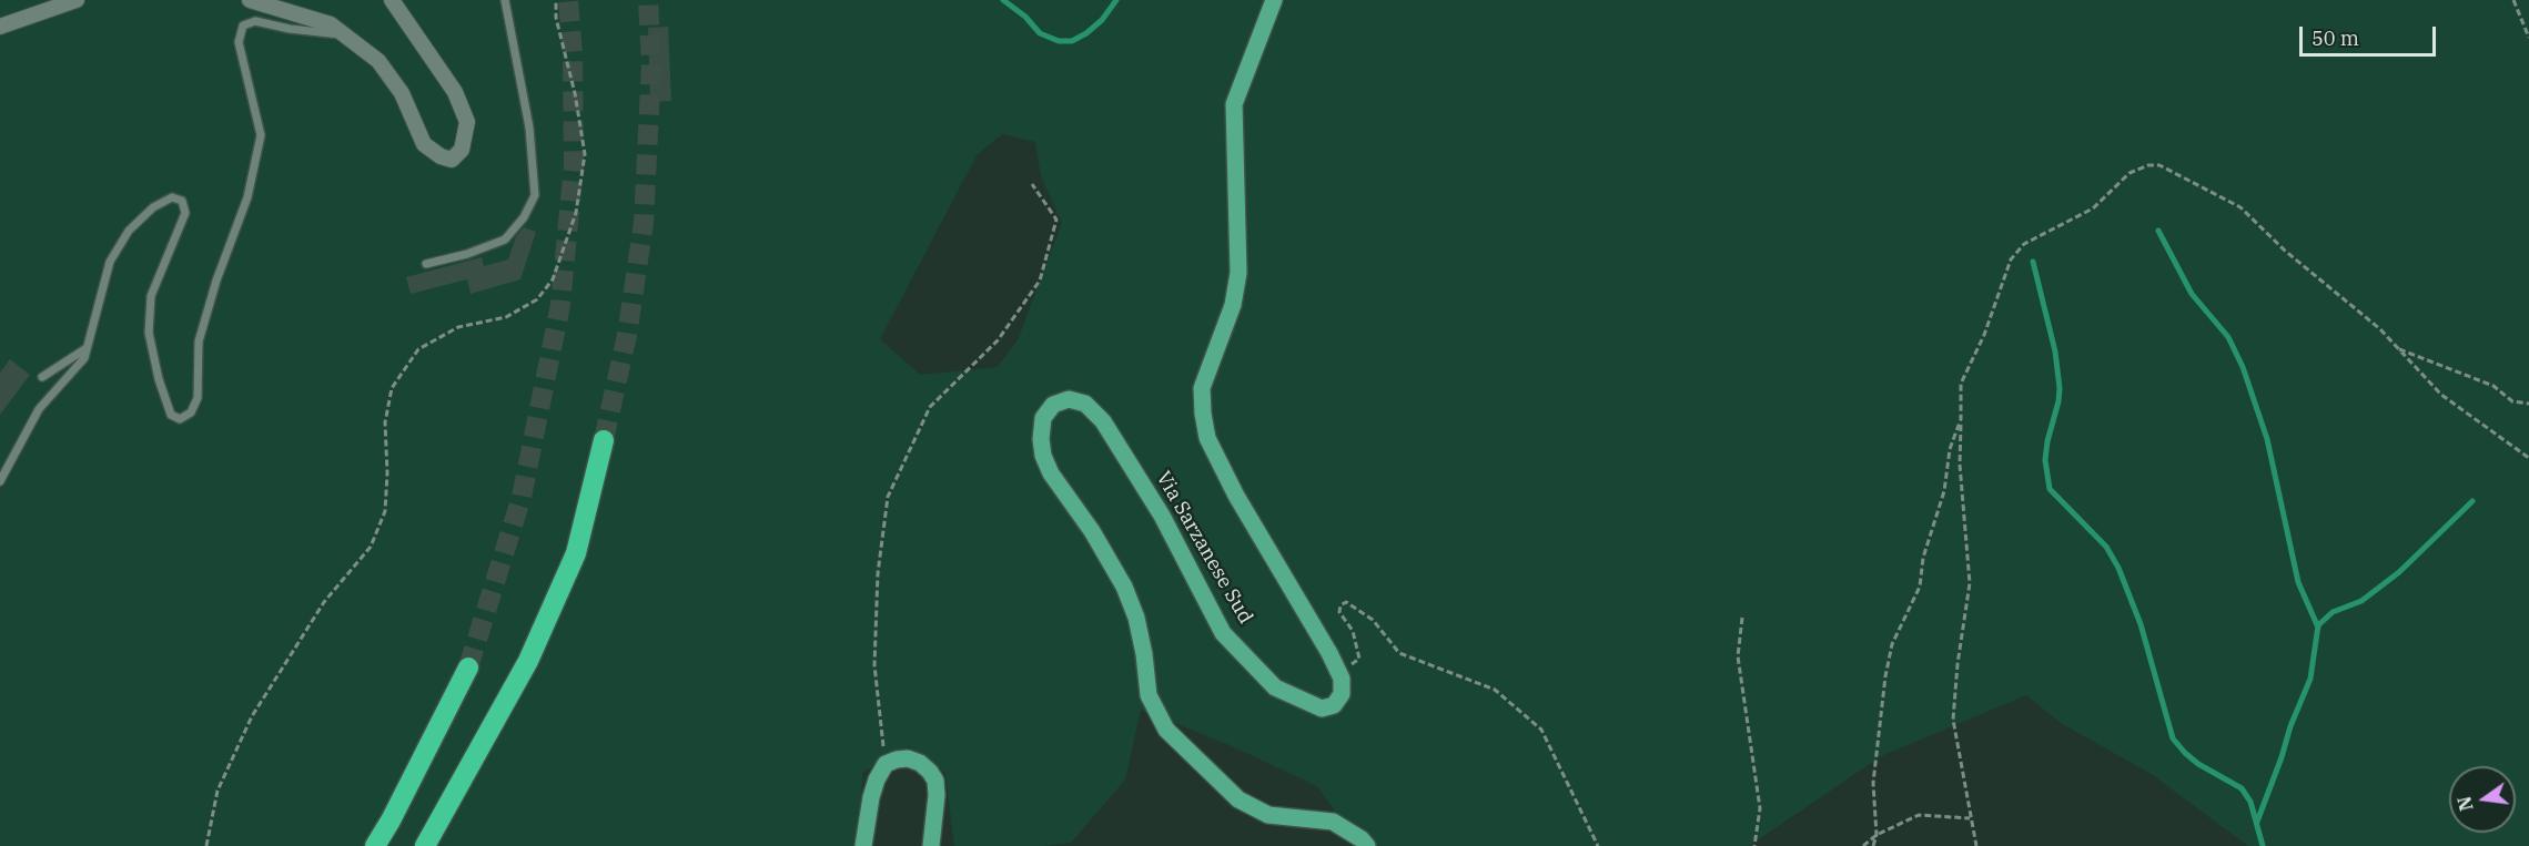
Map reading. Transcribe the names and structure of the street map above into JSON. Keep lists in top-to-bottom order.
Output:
{
  "streets": {
    "main road": ["Via Sarzanese Sud"]
  },
  "scale_bar": "50 m",
  "north": "left"
}
